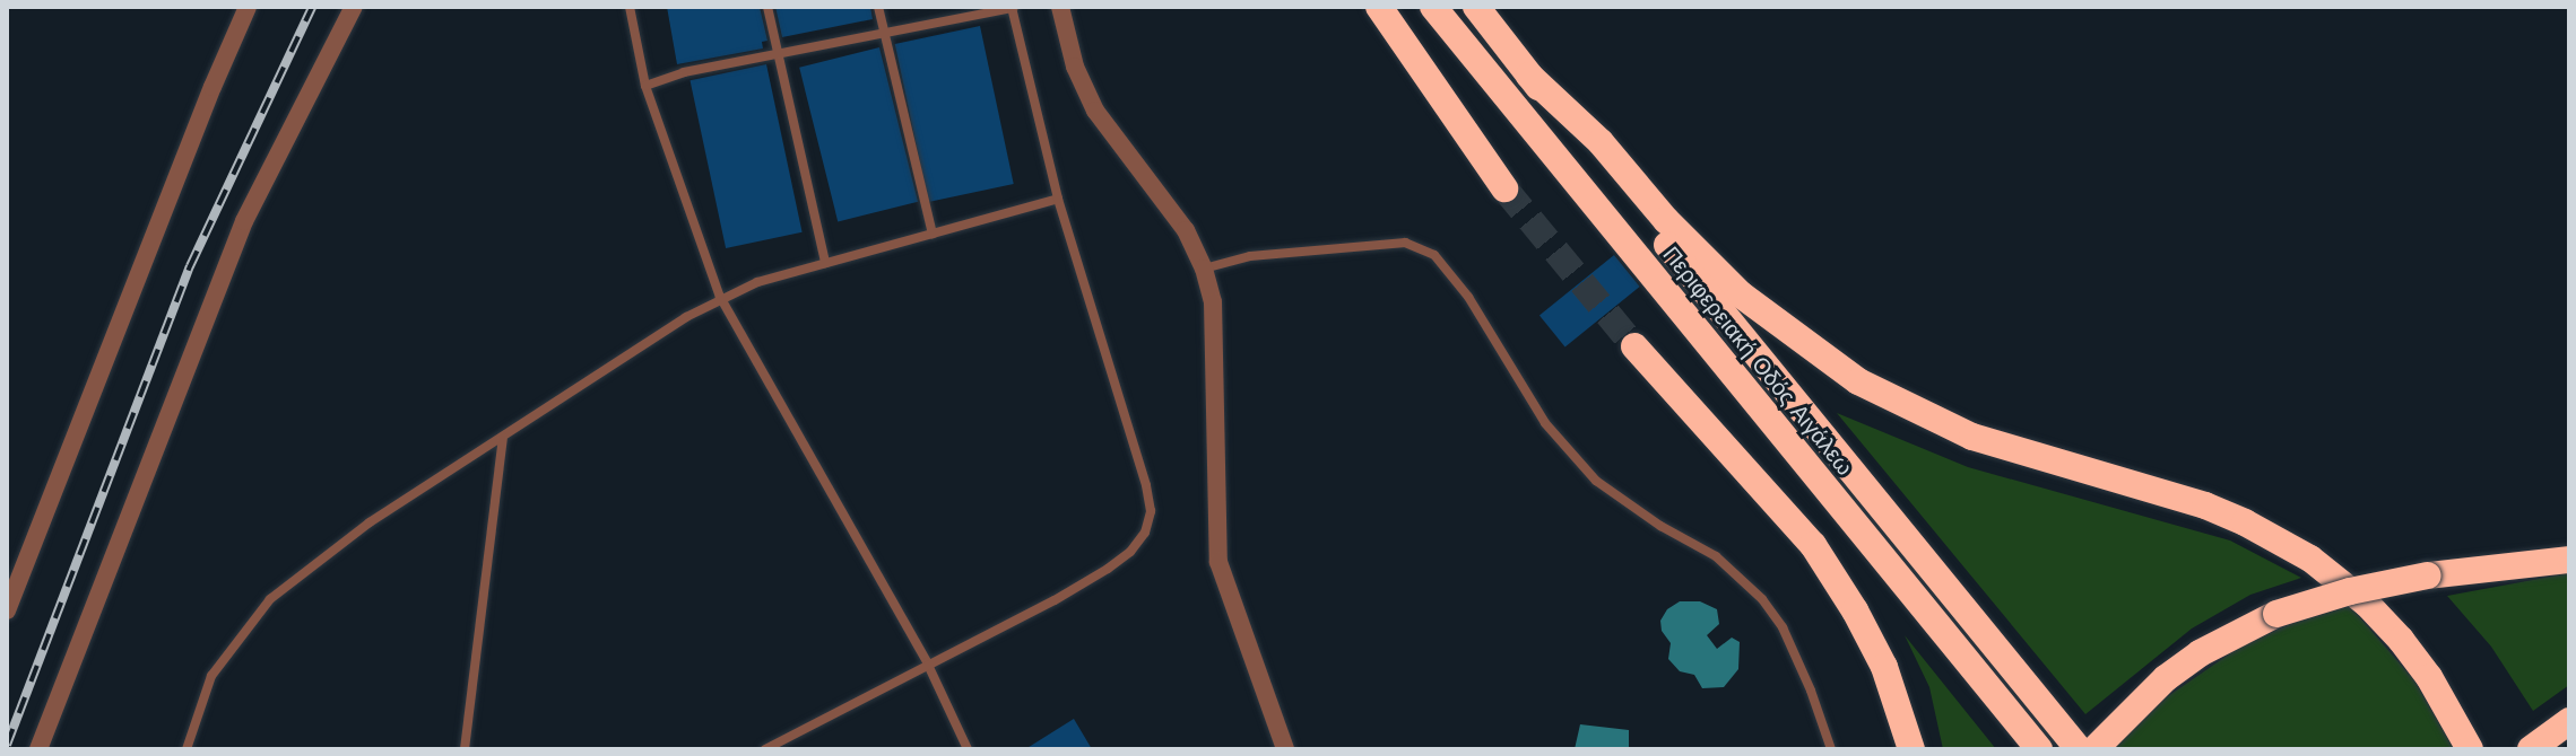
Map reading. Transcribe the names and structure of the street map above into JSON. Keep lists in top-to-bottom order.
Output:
{
  "streets": {
    "highway": ["Περιφερειακή Οδός Αιγάλεω"]
  }
}
